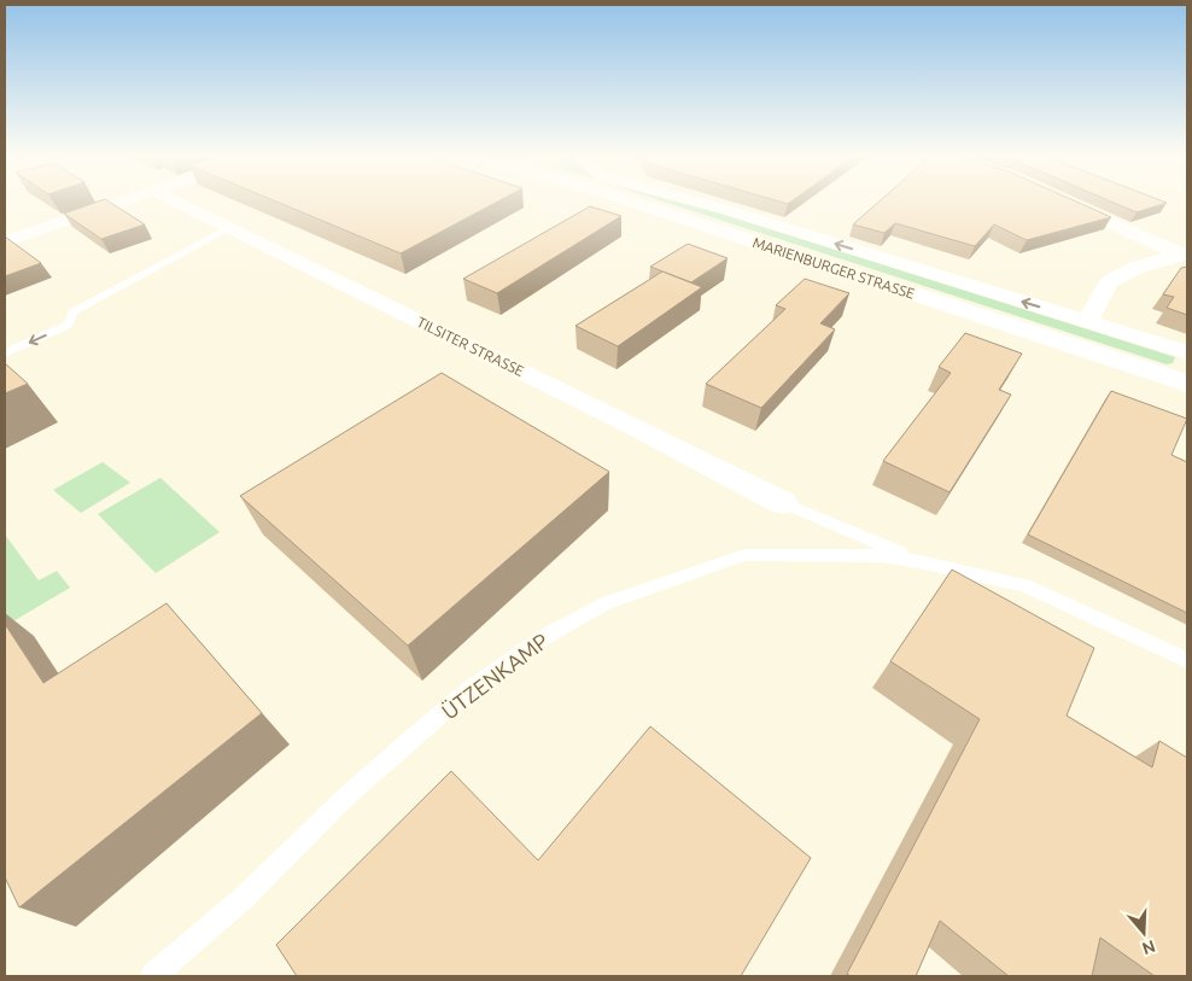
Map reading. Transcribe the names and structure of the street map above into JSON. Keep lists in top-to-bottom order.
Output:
{
  "streets": {
    "main road": ["MARIENBURGER STRASSE"],
    "street": ["TILSITER STRASSE"],
    "lane": ["ÜTZENKAMP"]
  },
  "north": "bottom"
}
